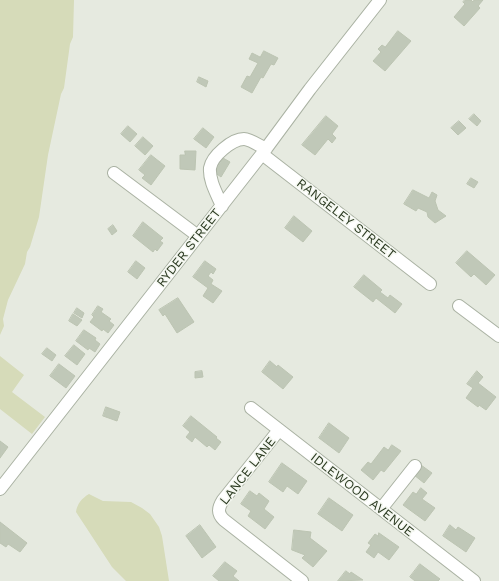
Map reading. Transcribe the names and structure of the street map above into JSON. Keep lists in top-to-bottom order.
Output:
{
  "streets": {
    "street": [
      "RANGELEY STREET",
      "RYDER STREET",
      "LANCE LANE",
      "IDLEWOOD AVENUE"
    ]
  },
  "crossings": [
    ["RANGELEY STREET", "RYDER STREET"],
    ["LANCE LANE", "IDLEWOOD AVENUE"]
  ]
}
